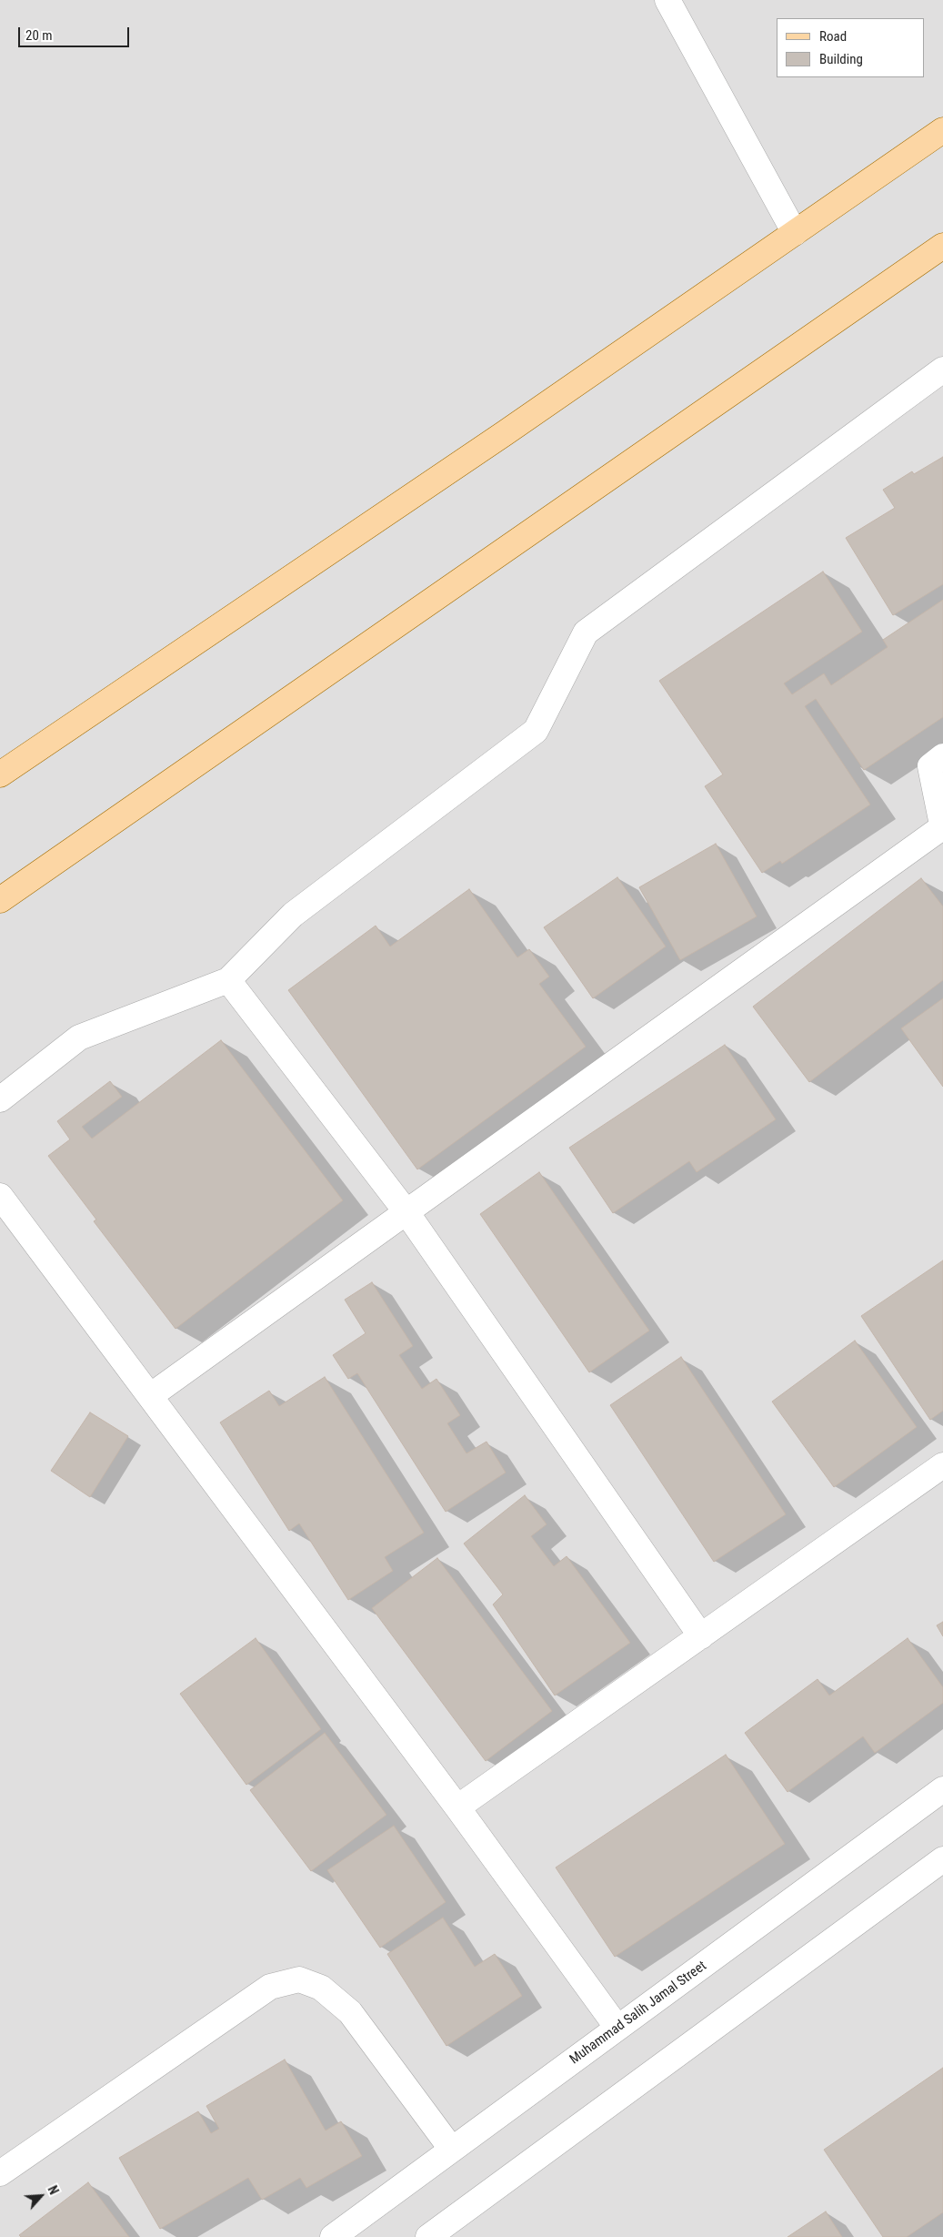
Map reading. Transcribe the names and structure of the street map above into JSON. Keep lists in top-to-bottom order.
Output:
{
  "streets": {
    "street": ["Muhammad Salih Jamal Street"]
  },
  "legend": ["Road", "Building"],
  "scale_bar": "20 m",
  "north": "top right"
}
